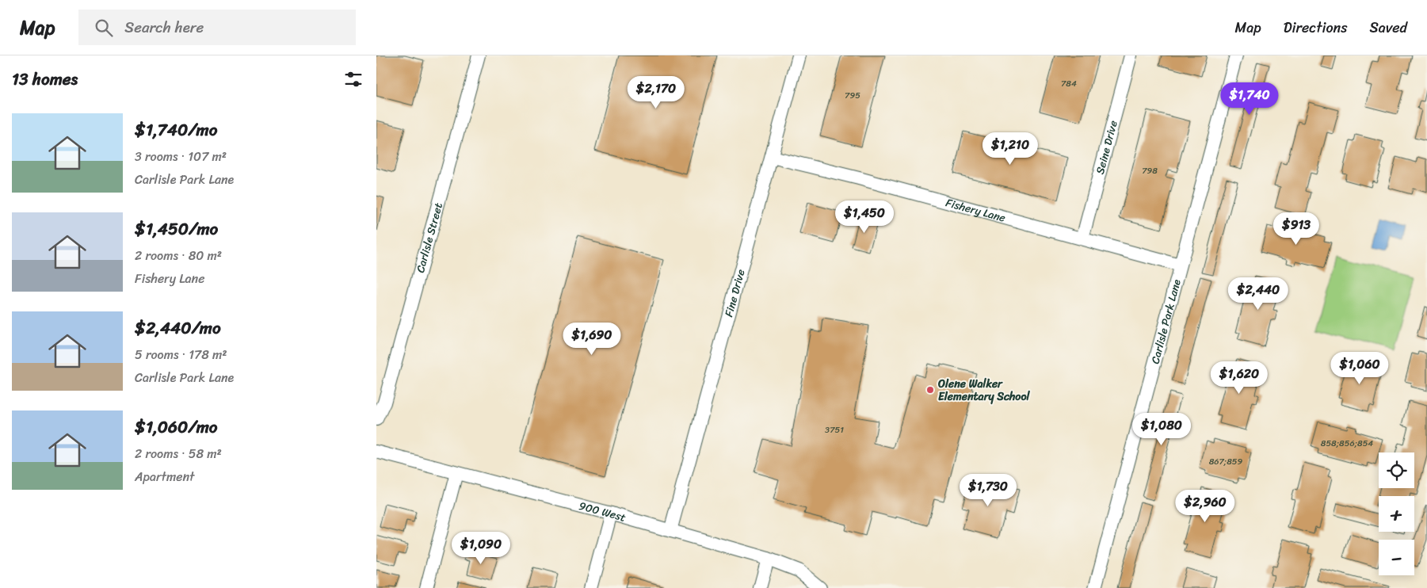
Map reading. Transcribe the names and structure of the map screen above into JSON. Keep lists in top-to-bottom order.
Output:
{
  "streets": {
    "street": [
      "Seine Drive",
      "Fishery Lane",
      "Carlisle Street",
      "Fine Drive",
      "Carlisle Park Lane",
      "900 West"
    ]
  },
  "crossings": [
    ["Seine Drive", "Fishery Lane"],
    ["Fishery Lane", "Fine Drive"],
    ["Fishery Lane", "Carlisle Park Lane"],
    ["Fine Drive", "900 West"]
  ],
  "places": ["Olene Walker Elementary School"],
  "house_numbers": [
    "784",
    "795",
    "798",
    "3751",
    "858;856;854",
    "867;859"
  ],
  "page": {
    "header": "Map",
    "search": "Search here",
    "nav": ["Map", "Directions", "Saved"],
    "heading": "13 homes",
    "price": [
      "$2,170",
      "$1,740",
      "$1,210",
      "$1,450",
      "$913",
      "$2,440",
      "$1,690",
      "$1,060",
      "$1,620",
      "$1,080",
      "$1,730",
      "$2,960",
      "$1,090"
    ],
    "list": [
      {
        "name": "$1,740/mo",
        "note": "3 rooms · 107 m² · Carlisle Park Lane"
      },
      {
        "name": "$1,450/mo",
        "note": "2 rooms · 80 m² · Fishery Lane"
      },
      {
        "name": "$2,440/mo",
        "note": "5 rooms · 178 m² · Carlisle Park Lane"
      },
      {
        "name": "$1,060/mo",
        "note": "2 rooms · 58 m² · Apartment"
      }
    ],
    "map_buttons": ["+", "−"]
  }
}
